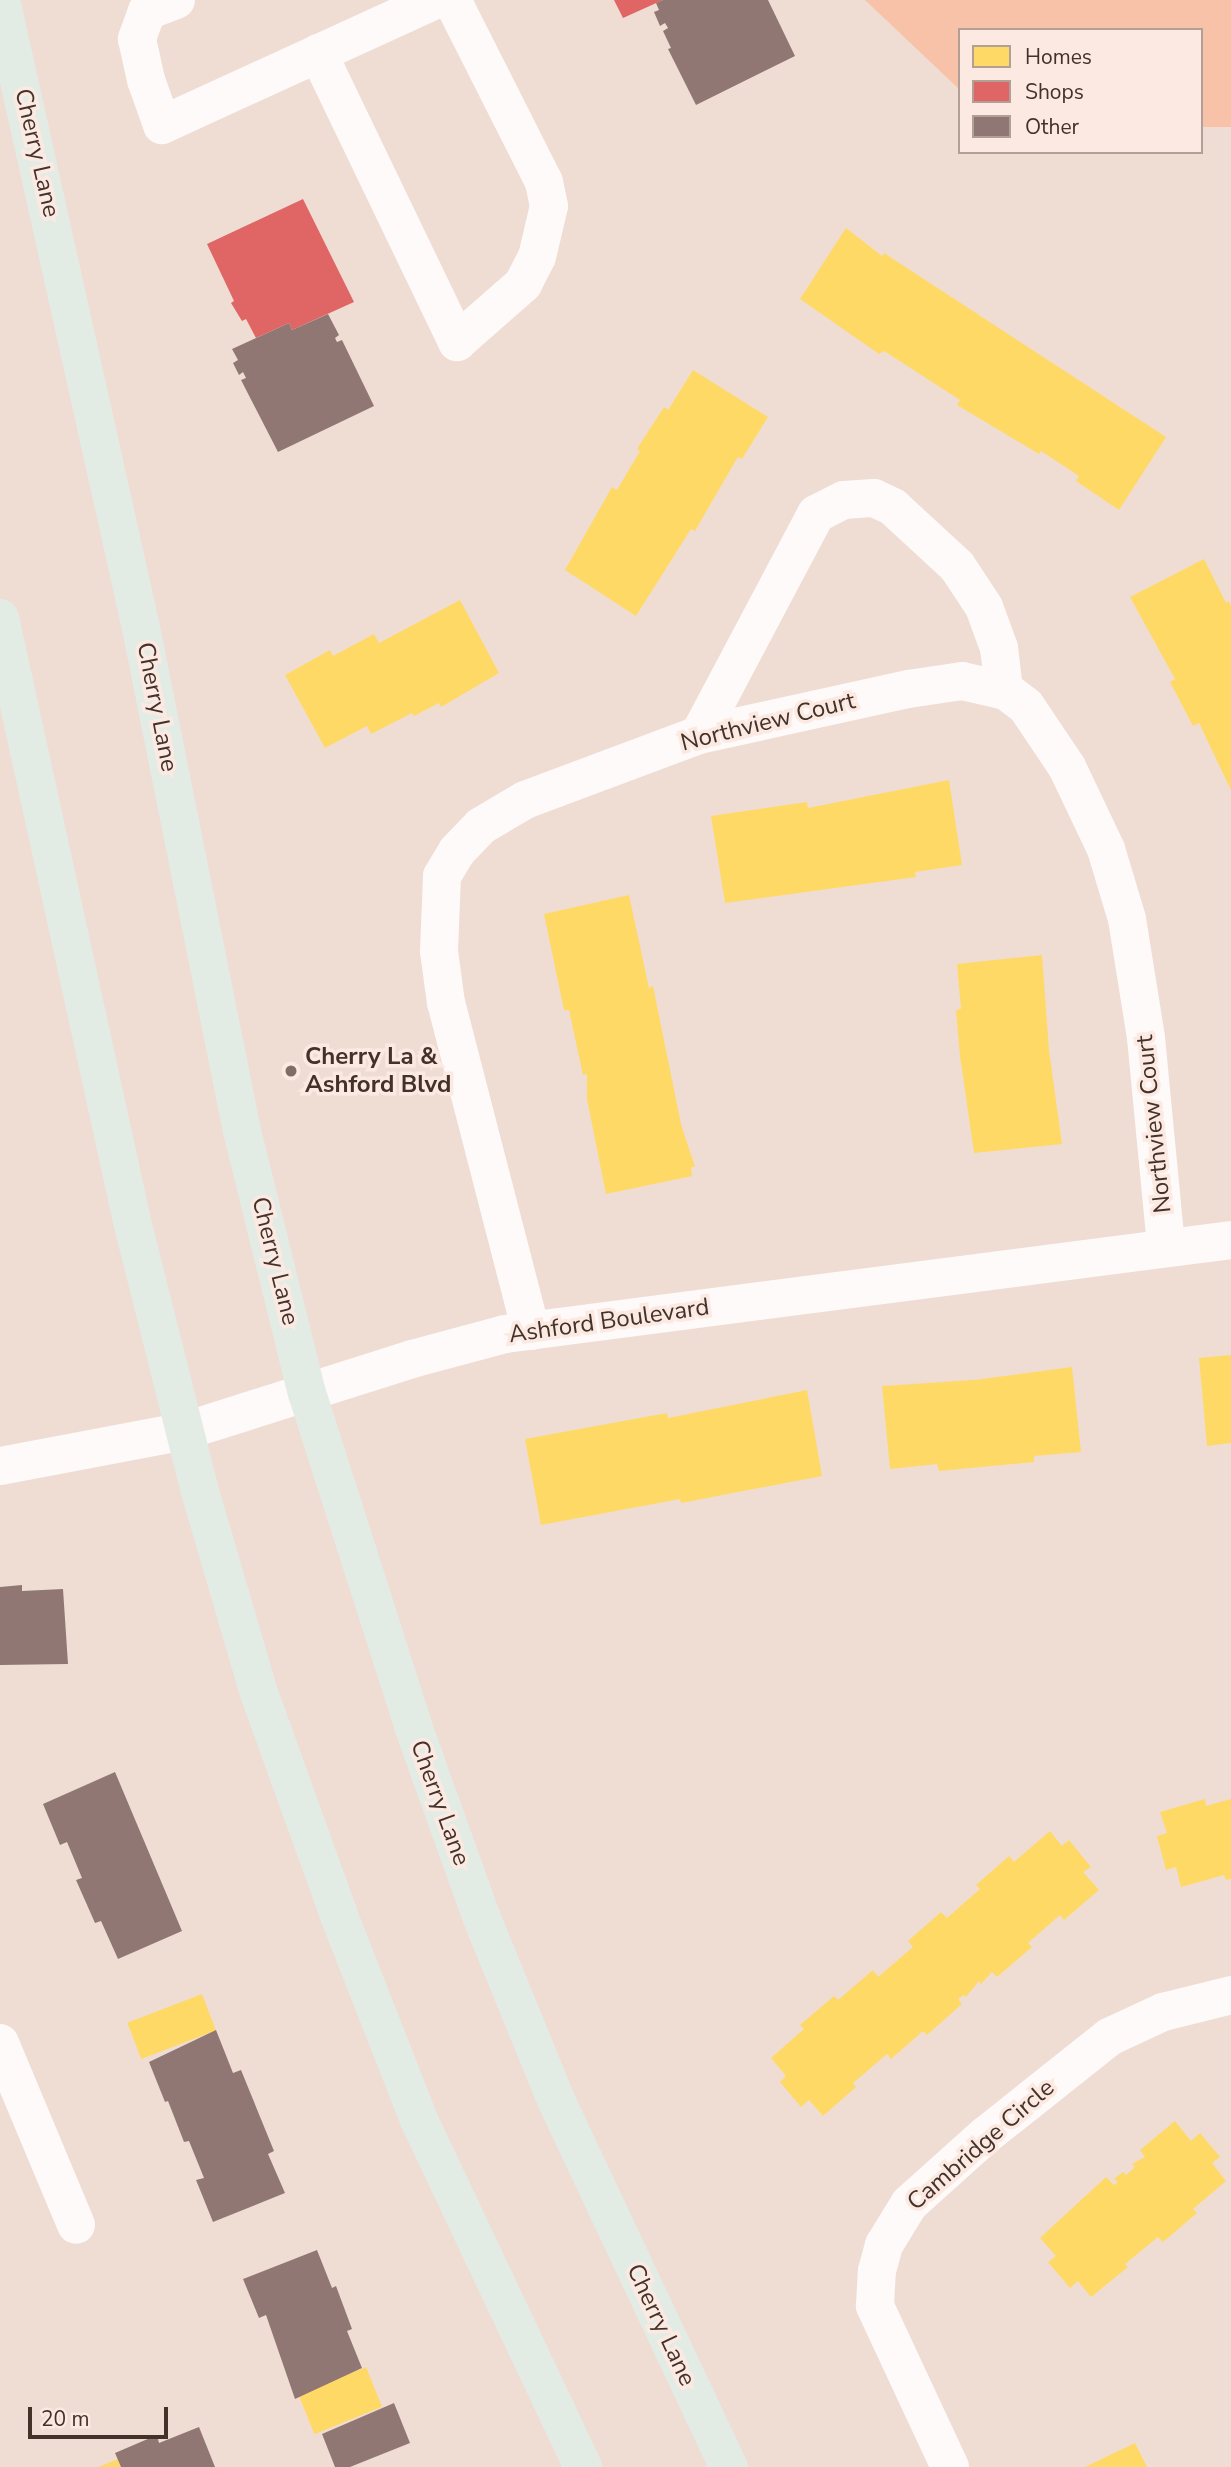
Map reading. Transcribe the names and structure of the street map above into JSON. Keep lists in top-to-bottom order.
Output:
{
  "streets": {
    "main road": ["Cherry Lane"],
    "street": ["Northview Court", "Ashford Boulevard", "Cambridge Circle"]
  },
  "crossings": [
    ["Cherry Lane", "Ashford Boulevard"],
    ["Northview Court", "Ashford Boulevard"]
  ],
  "places": ["Cherry La & Ashford Blvd"],
  "legend": ["Homes", "Shops", "Other"],
  "scale_bar": "20 m"
}
